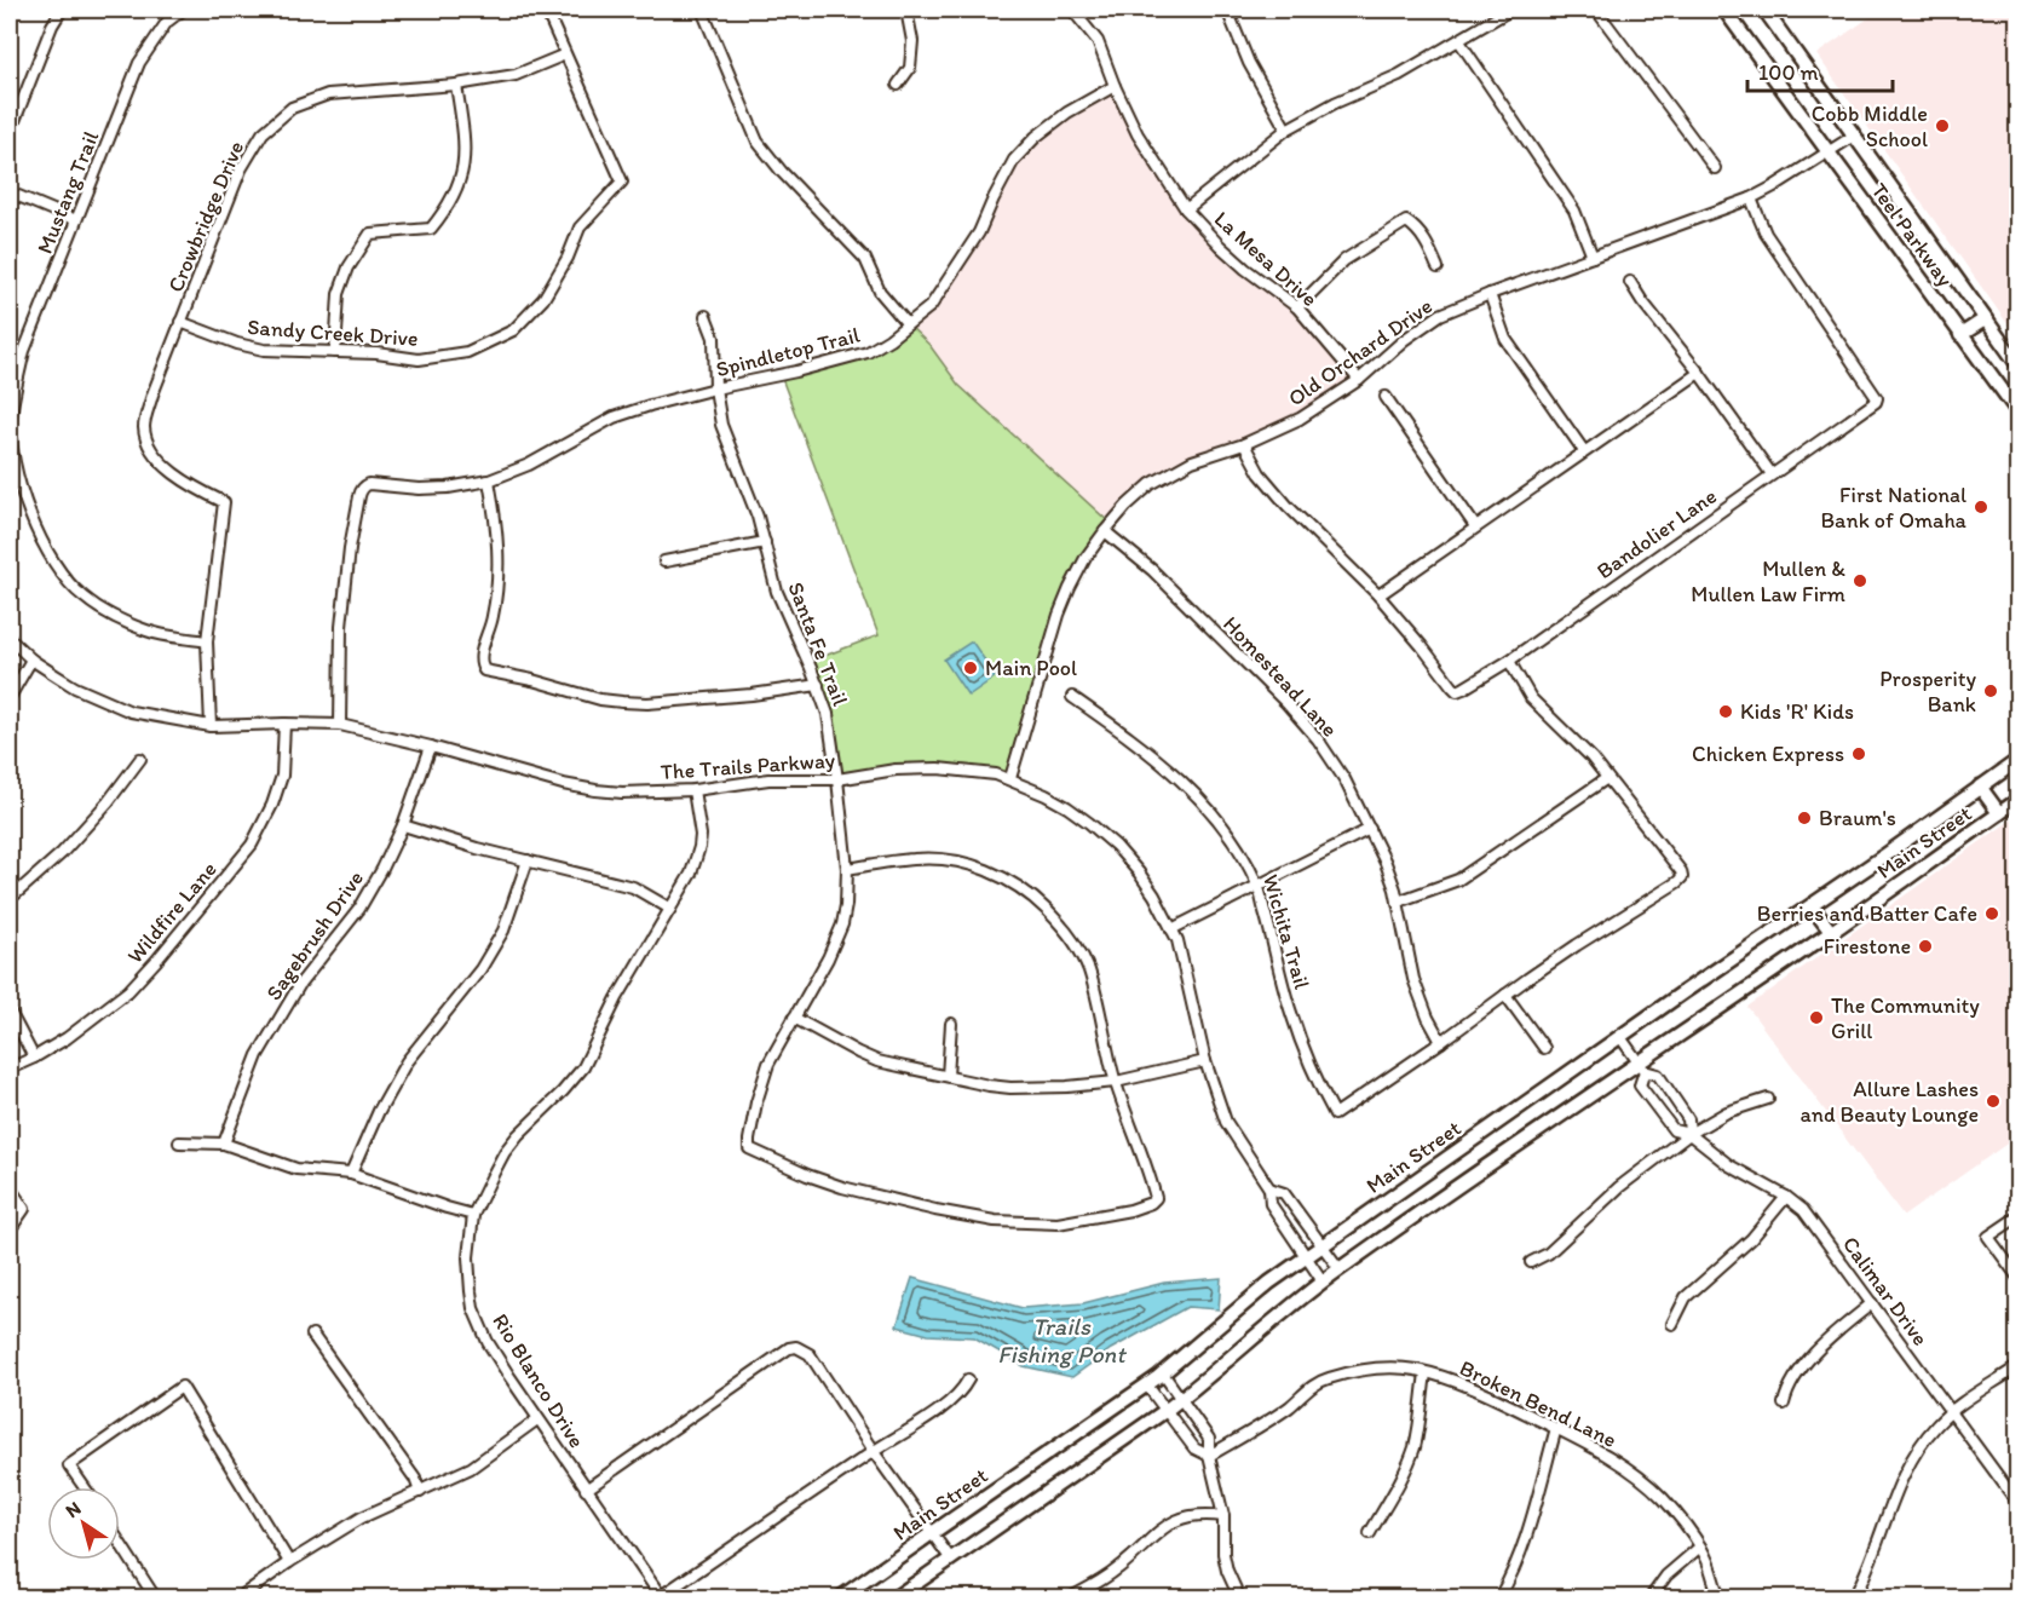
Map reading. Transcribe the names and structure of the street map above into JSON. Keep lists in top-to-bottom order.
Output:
{
  "streets": {
    "main road": ["Teel Parkway", "Main Street"],
    "street": [
      "Mustang Trail",
      "Crowbridge Drive",
      "La Mesa Drive",
      "Sandy Creek Drive",
      "Spindletop Trail",
      "Old Orchard Drive",
      "Bandolier Lane",
      "Santa Fe Trail",
      "Homestead Lane",
      "The Trails Parkway",
      "Wildfire Lane",
      "Wichita Trail",
      "Sagebrush Drive",
      "Calimar Drive",
      "Rio Blanco Drive",
      "Broken Bend Lane"
    ]
  },
  "crossings": [
    ["Mustang Trail", "Crowbridge Drive"],
    ["Crowbridge Drive", "Sandy Creek Drive"],
    ["Teel Parkway", "Old Orchard Drive"],
    ["La Mesa Drive", "Spindletop Trail"],
    ["La Mesa Drive", "Old Orchard Drive"],
    ["Spindletop Trail", "Santa Fe Trail"],
    ["Spindletop Trail", "The Trails Parkway"],
    ["Old Orchard Drive", "Bandolier Lane"],
    ["Old Orchard Drive", "Homestead Lane"],
    ["Old Orchard Drive", "The Trails Parkway"],
    ["Santa Fe Trail", "The Trails Parkway"],
    ["Homestead Lane", "Wichita Trail"],
    ["The Trails Parkway", "Main Street"],
    ["The Trails Parkway", "Wildfire Lane"],
    ["The Trails Parkway", "Sagebrush Drive"],
    ["The Trails Parkway", "Rio Blanco Drive"],
    ["Main Street", "Calimar Drive"]
  ],
  "water": ["Trails Fishing Pont"],
  "places": [
    "Cobb Middle School",
    "First National Bank of Omaha",
    "Mullen & Mullen Law Firm",
    "Main Pool",
    "Prosperity Bank",
    "Kids 'R' Kids",
    "Chicken Express",
    "Braum's",
    "Berries and Batter Cafe",
    "Firestone",
    "The Community Grill",
    "Allure Lashes and Beauty Lounge"
  ],
  "scale_bar": "100 m",
  "north": "top left"
}
